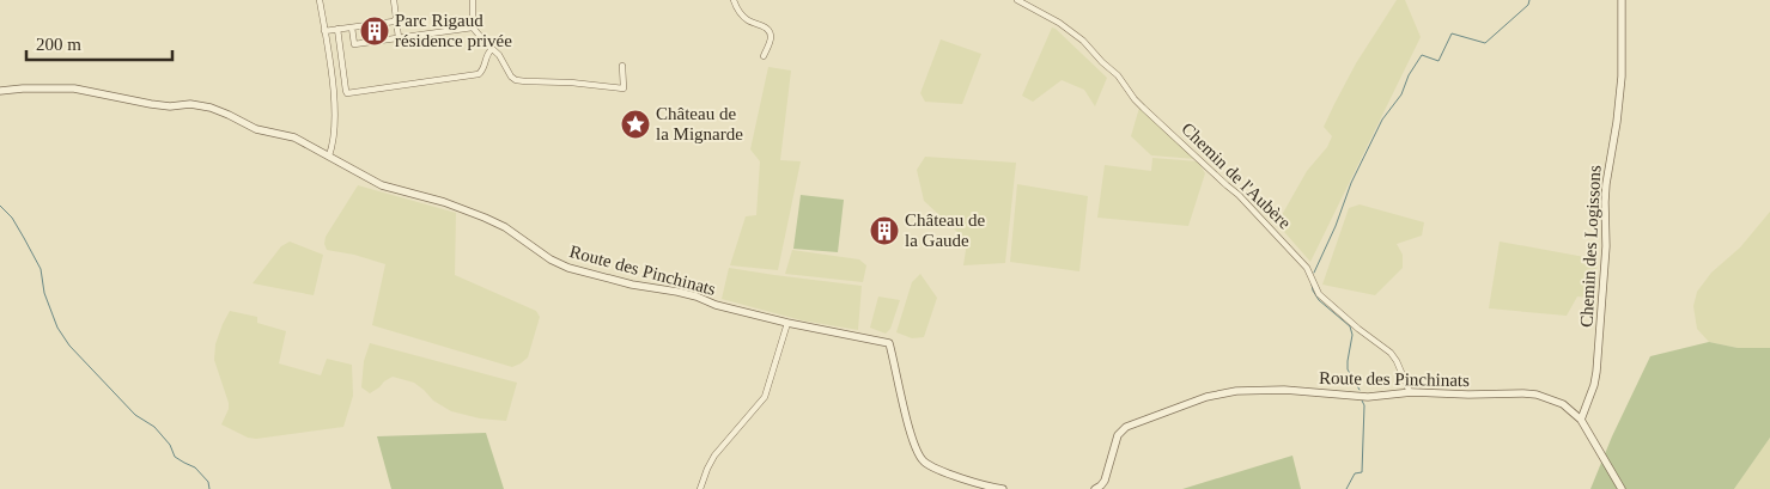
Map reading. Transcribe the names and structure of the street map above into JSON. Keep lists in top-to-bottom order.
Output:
{
  "streets": {
    "street": ["Chemin de l'Aubère", "Chemin des Logissons", "Route des Pinchinats"]
  },
  "crossings": [
    ["Chemin de l'Aubère", "Route des Pinchinats"],
    ["Chemin des Logissons", "Route des Pinchinats"]
  ],
  "places": {
    "building": ["Parc Rigaud résidence privée", "Château de la Gaude"],
    "place": ["Château de la Mignarde"]
  },
  "scale_bar": "200 m"
}
